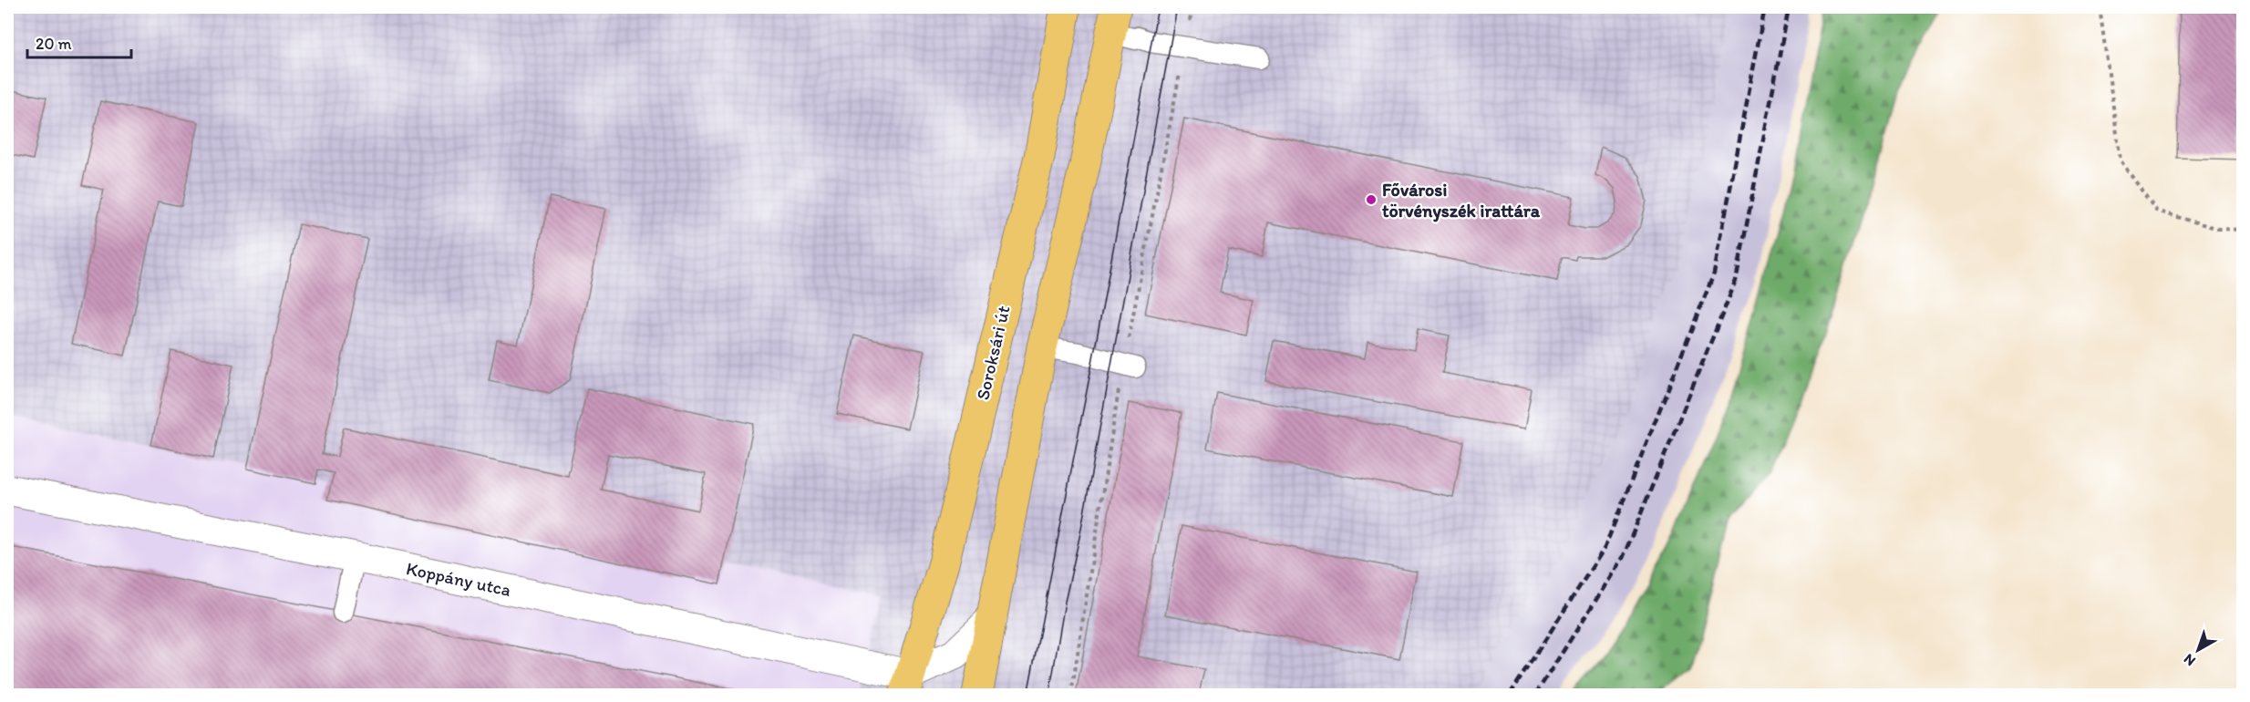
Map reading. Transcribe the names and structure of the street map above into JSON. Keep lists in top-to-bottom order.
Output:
{
  "streets": {
    "main road": ["Soroksári út"],
    "street": ["Koppány utca"]
  },
  "crossings": [
    ["Soroksári út", "Koppány utca"]
  ],
  "places": ["Fővárosi törvényszék irattára"],
  "scale_bar": "20 m",
  "north": "bottom left"
}
